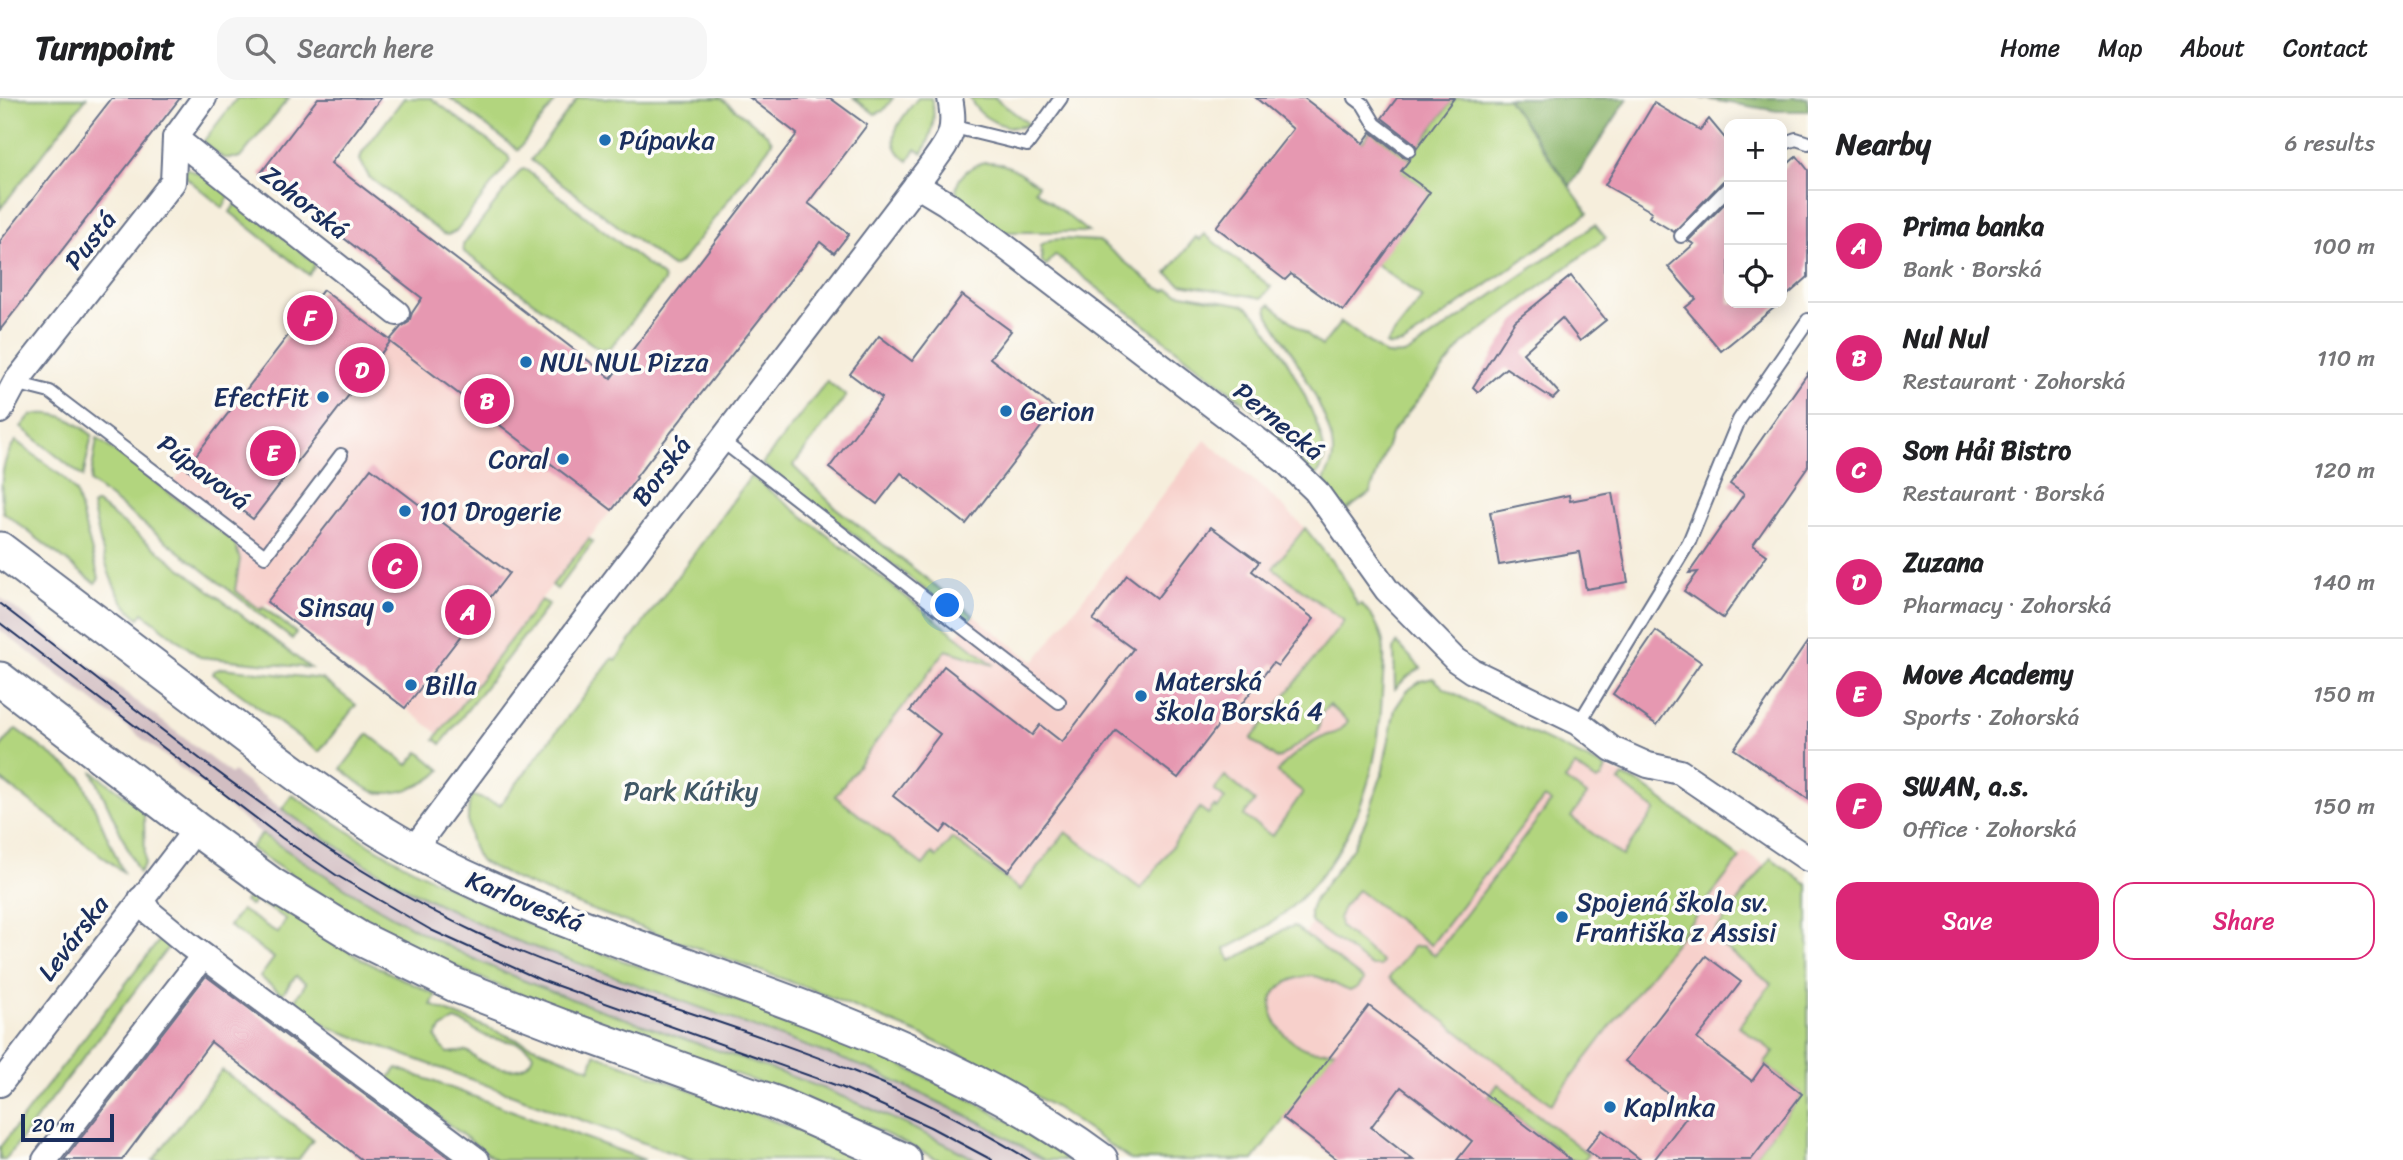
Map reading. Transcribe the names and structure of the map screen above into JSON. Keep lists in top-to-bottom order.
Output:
{
  "streets": {
    "main road": ["Karloveská"],
    "street": [
      "Zohorská",
      "Pustá",
      "Pernecká",
      "Borská",
      "Levárska"
    ],
    "lane": ["Púpavová"]
  },
  "crossings": [
    ["Zohorská", "Pustá"],
    ["Pustá", "Púpavová"],
    ["Pernecká", "Borská"],
    ["Borská", "Karloveská"]
  ],
  "parks": ["Park Kútiky"],
  "places": [
    "Púpavka",
    "NUL NUL Pizza",
    "EfectFit",
    "Gerion",
    "Coral",
    "101 Drogerie",
    "Sinsay",
    "Billa",
    "Materská škola Borská 4",
    "Spojená škola sv. Františka z Assisi",
    "Kaplnka"
  ],
  "scale_bar": "20 m",
  "page": {
    "header": "Turnpoint",
    "search": "Search here",
    "nav": [
      "Home",
      "Map",
      "About",
      "Contact"
    ],
    "heading": ["Nearby", "6 results"],
    "map_buttons": ["+", "−"],
    "list": [
      {
        "mark": "A",
        "name": "Prima banka",
        "note": "Bank · Borská",
        "value": "100 m"
      },
      {
        "mark": "B",
        "name": "Nul Nul",
        "note": "Restaurant · Zohorská",
        "value": "110 m"
      },
      {
        "mark": "C",
        "name": "Sơn Hải Bistro",
        "note": "Restaurant · Borská",
        "value": "120 m"
      },
      {
        "mark": "D",
        "name": "Zuzana",
        "note": "Pharmacy · Zohorská",
        "value": "140 m"
      },
      {
        "mark": "E",
        "name": "Move Academy",
        "note": "Sports · Zohorská",
        "value": "150 m"
      },
      {
        "mark": "F",
        "name": "SWAN, a.s.",
        "note": "Office · Zohorská",
        "value": "150 m"
      }
    ],
    "pins": [
      "F",
      "D",
      "B",
      "E",
      "C",
      "A"
    ],
    "buttons": ["Save", "Share"],
    "scale": "20 m"
  }
}
